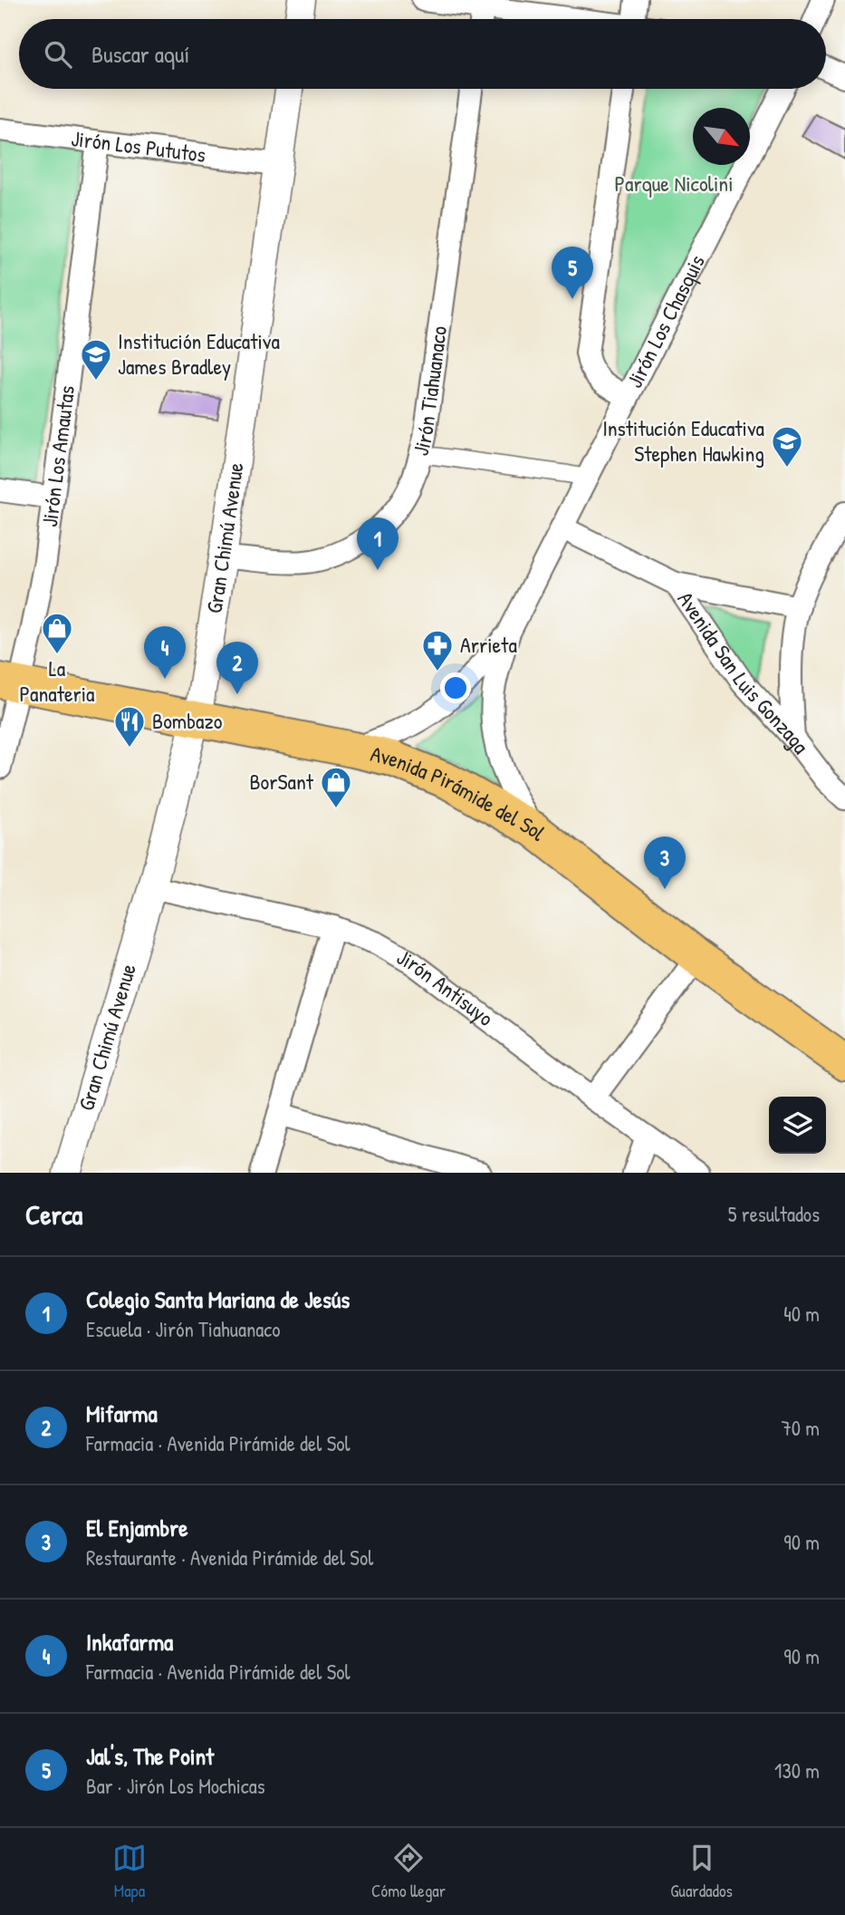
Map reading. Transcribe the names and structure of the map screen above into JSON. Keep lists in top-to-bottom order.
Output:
{
  "streets": {
    "main road": ["Avenida Pirámide del Sol"],
    "street": [
      "Jirón Los Pututos",
      "Jirón Los Chasquis",
      "Jirón Tiahuanaco",
      "Jirón Los Amautas",
      "Gran Chimú Avenue",
      "Avenida San Luis Gonzaga",
      "Jirón Antisuyo"
    ]
  },
  "crossings": [
    ["Jirón Los Pututos", "Jirón Los Amautas"],
    ["Jirón Los Pututos", "Gran Chimú Avenue"],
    ["Jirón Los Chasquis", "Avenida San Luis Gonzaga"],
    ["Jirón Los Chasquis", "Avenida Pirámide del Sol"],
    ["Jirón Tiahuanaco", "Gran Chimú Avenue"],
    ["Jirón Los Amautas", "Avenida Pirámide del Sol"],
    ["Gran Chimú Avenue", "Avenida Pirámide del Sol"],
    ["Gran Chimú Avenue", "Jirón Antisuyo"]
  ],
  "parks": ["Parque Nicolini"],
  "places": {
    "school or university": ["Institución Educativa James Bradley", "Institución Educativa Stephen Hawking"],
    "shop": ["La Panateria", "BorSant"],
    "pharmacy": ["Arrieta"],
    "restaurant": ["Bombazo"]
  },
  "north": "bottom right",
  "page": {
    "search": "Buscar aquí",
    "pins": [
      "5",
      "1",
      "4",
      "2",
      "3"
    ],
    "heading": ["Cerca", "5 resultados"],
    "list": [
      {
        "mark": "1",
        "name": "Colegio Santa Mariana de Jesús",
        "note": "Escuela · Jirón Tiahuanaco",
        "value": "40 m"
      },
      {
        "mark": "2",
        "name": "Mifarma",
        "note": "Farmacia · Avenida Pirámide del Sol",
        "value": "70 m"
      },
      {
        "mark": "3",
        "name": "El Enjambre",
        "note": "Restaurante · Avenida Pirámide del Sol",
        "value": "90 m"
      },
      {
        "mark": "4",
        "name": "Inkafarma",
        "note": "Farmacia · Avenida Pirámide del Sol",
        "value": "90 m"
      },
      {
        "mark": "5",
        "name": "Jal's, The Point",
        "note": "Bar · Jirón Los Mochicas",
        "value": "130 m"
      }
    ],
    "nav": ["Mapa", "Cómo llegar", "Guardados"]
  }
}
